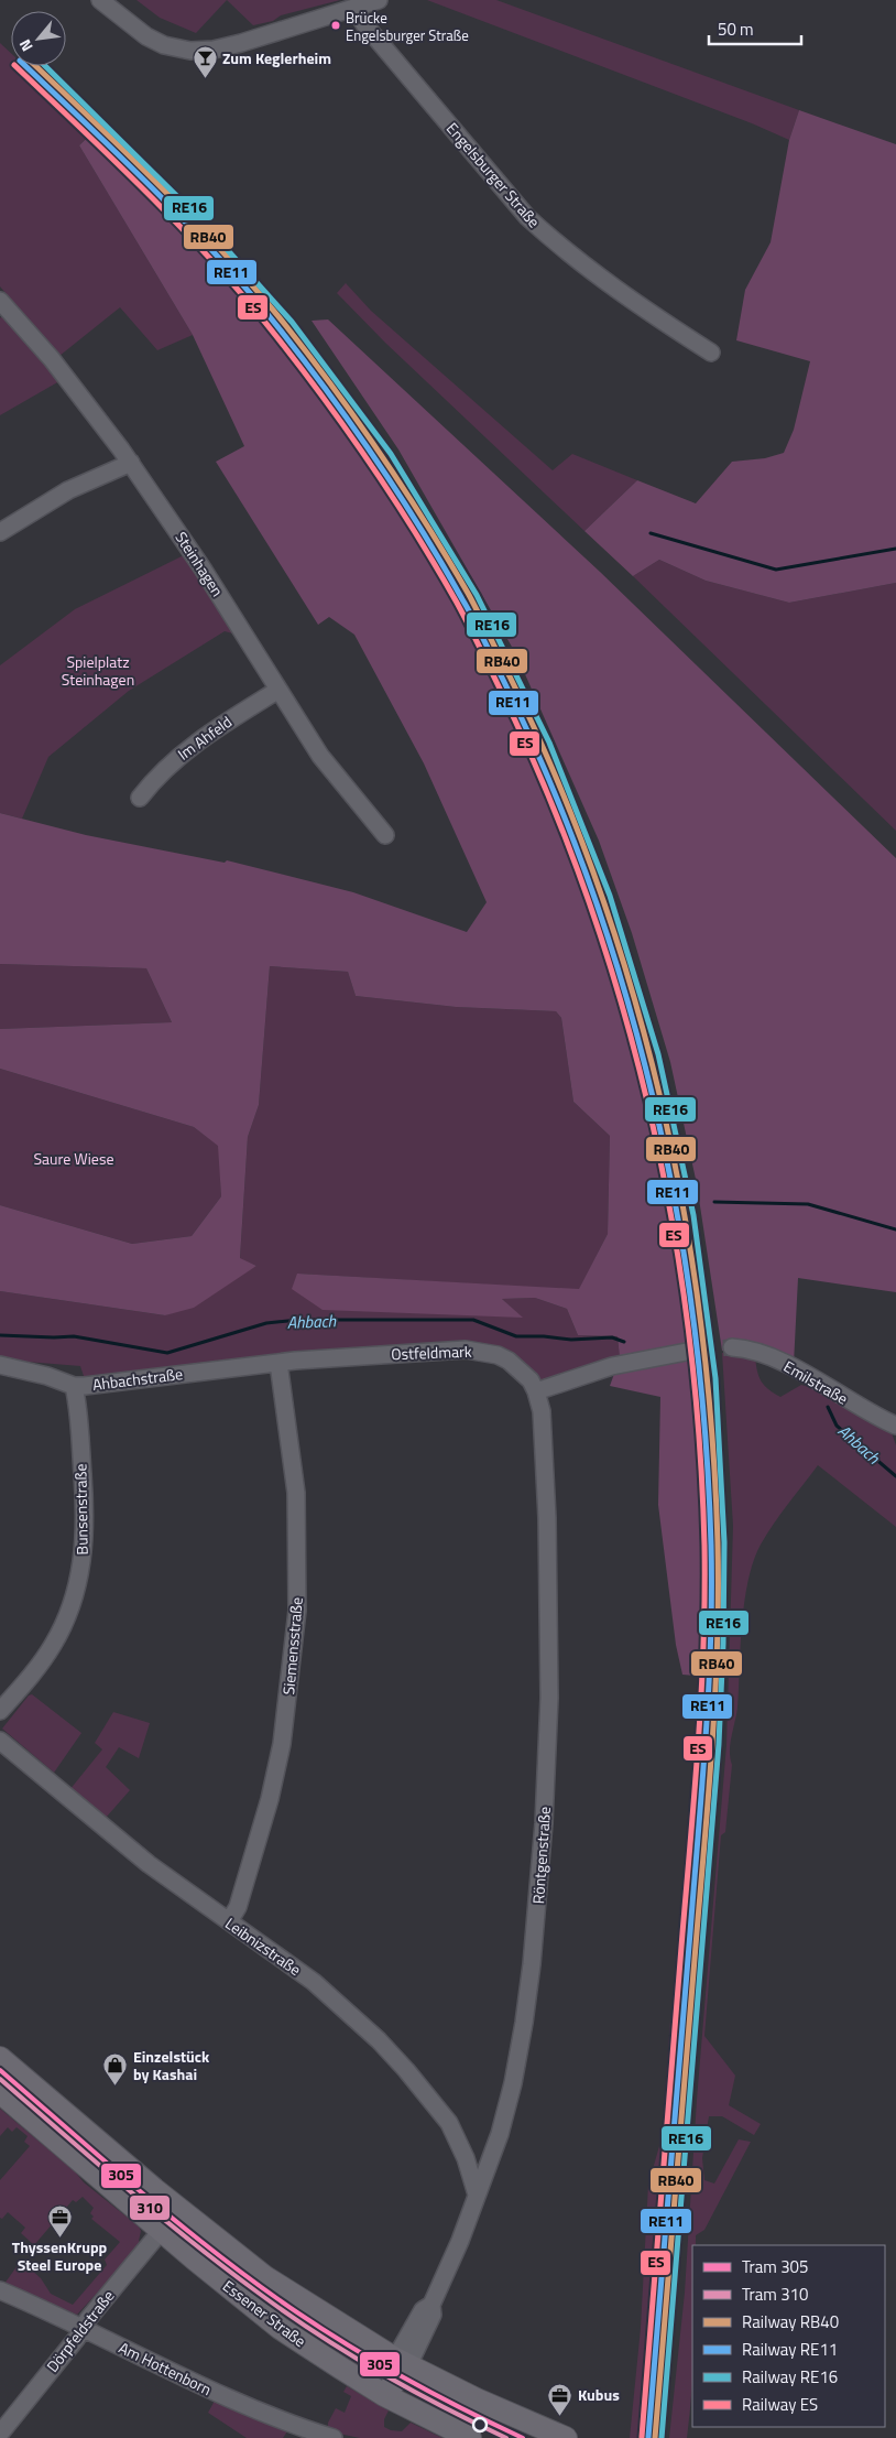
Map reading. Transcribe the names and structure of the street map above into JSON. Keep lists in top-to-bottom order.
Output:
{
  "streets": {
    "main road": ["Essener Straße"],
    "street": [
      "Engelsburger Straße",
      "Steinhagen",
      "Im Ahfeld",
      "Ostfeldmark",
      "Ahbachstraße",
      "Emilstraße",
      "Bunsenstraße",
      "Siemensstraße",
      "Röntgenstraße",
      "Leibnizstraße",
      "Dörpfeldstraße",
      "Am Hottenborn"
    ]
  },
  "crossings": [
    ["Steinhagen", "Im Ahfeld"],
    ["Ostfeldmark", "Ahbachstraße"],
    ["Ostfeldmark", "Siemensstraße"],
    ["Ostfeldmark", "Röntgenstraße"],
    ["Ahbachstraße", "Bunsenstraße"],
    ["Ahbachstraße", "Siemensstraße"],
    ["Siemensstraße", "Leibnizstraße"],
    ["Röntgenstraße", "Leibnizstraße"],
    ["Röntgenstraße", "Essener Straße"],
    ["Essener Straße", "Dörpfeldstraße"],
    ["Dörpfeldstraße", "Am Hottenborn"]
  ],
  "water": ["Ahbach"],
  "parks": ["Spielplatz Steinhagen", "Saure Wiese"],
  "places": {
    "other": ["Brücke Engelsburger Straße"],
    "bar": ["Zum Keglerheim"],
    "shop": ["Einzelstück by Kashai"],
    "office": ["ThyssenKrupp Steel Europe", "Kubus"]
  },
  "lines": [
    "rail line RB40",
    "rail line RE11",
    "rail line RE16",
    "rail line ES",
    "tram line 305",
    "tram line 310"
  ],
  "legend": [
    "Tram 305",
    "Tram 310",
    "Railway RB40",
    "Railway RE11",
    "Railway RE16",
    "Railway ES"
  ],
  "scale_bar": "50 m",
  "north": "bottom left"
}
